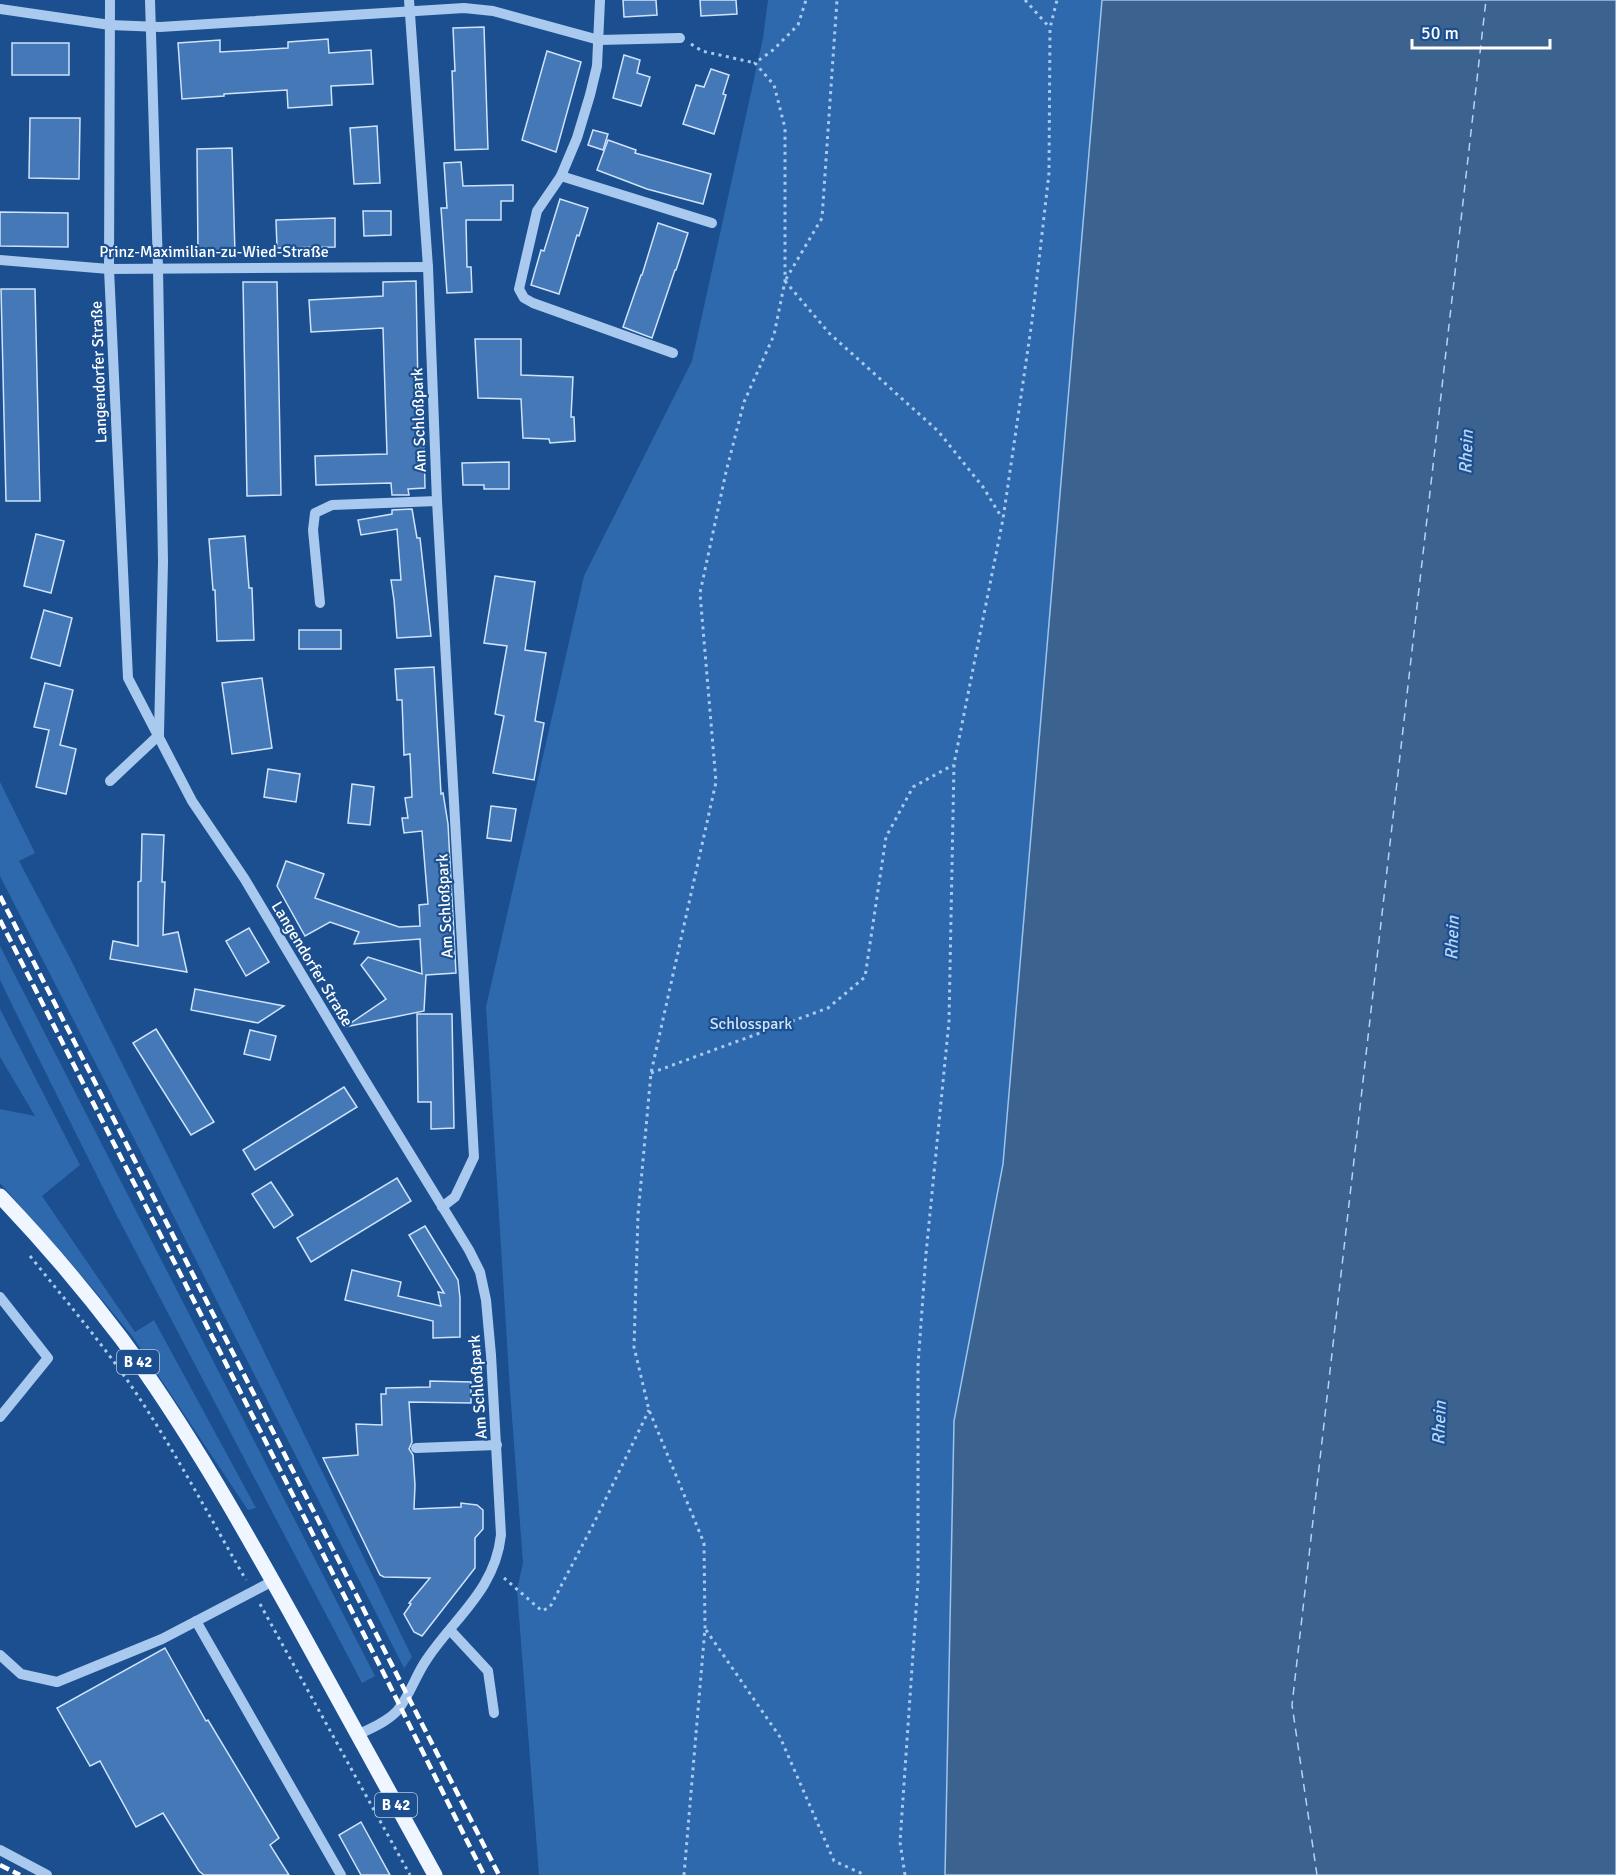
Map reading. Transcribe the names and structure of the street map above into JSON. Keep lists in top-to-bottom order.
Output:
{
  "streets": {
    "main road": ["B 42"],
    "street": ["Prinz-Maximilian-zu-Wied-Straße", "Langendorfer Straße", "Am Schloßpark"]
  },
  "crossings": [
    ["Prinz-Maximilian-zu-Wied-Straße", "Langendorfer Straße"],
    ["Prinz-Maximilian-zu-Wied-Straße", "Am Schloßpark"],
    ["Langendorfer Straße", "Am Schloßpark"],
    ["Am Schloßpark", "B 42"]
  ],
  "water": ["Rhein"],
  "parks": ["Schlosspark"],
  "scale_bar": "50 m"
}
